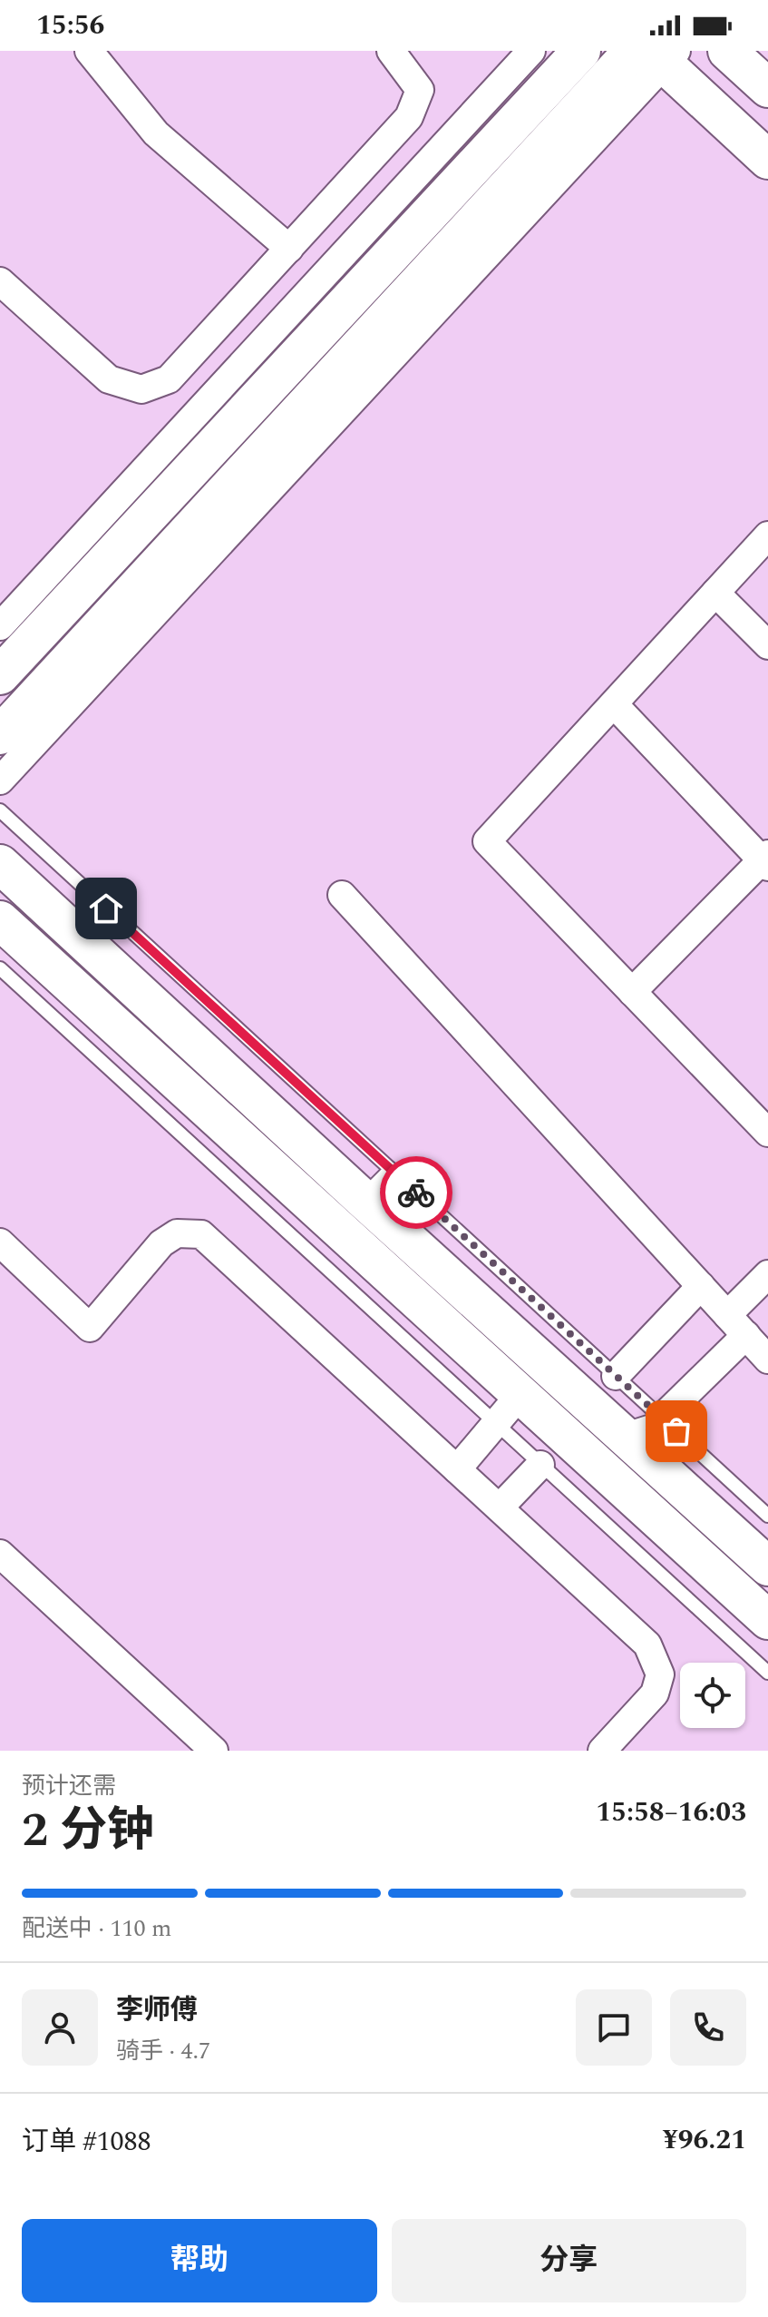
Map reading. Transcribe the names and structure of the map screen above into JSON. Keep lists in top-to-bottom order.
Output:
{
  "page": {
    "status": "15:56",
    "heading": ["2 分钟", "预计还需", "15:58–16:03"],
    "panel": [
      "李师傅",
      "骑手 · 4.7",
      "订单 #1088",
      "¥96.21"
    ],
    "bar": "配送中 · 110 m",
    "buttons": ["帮助", "分享"]
  }
}
